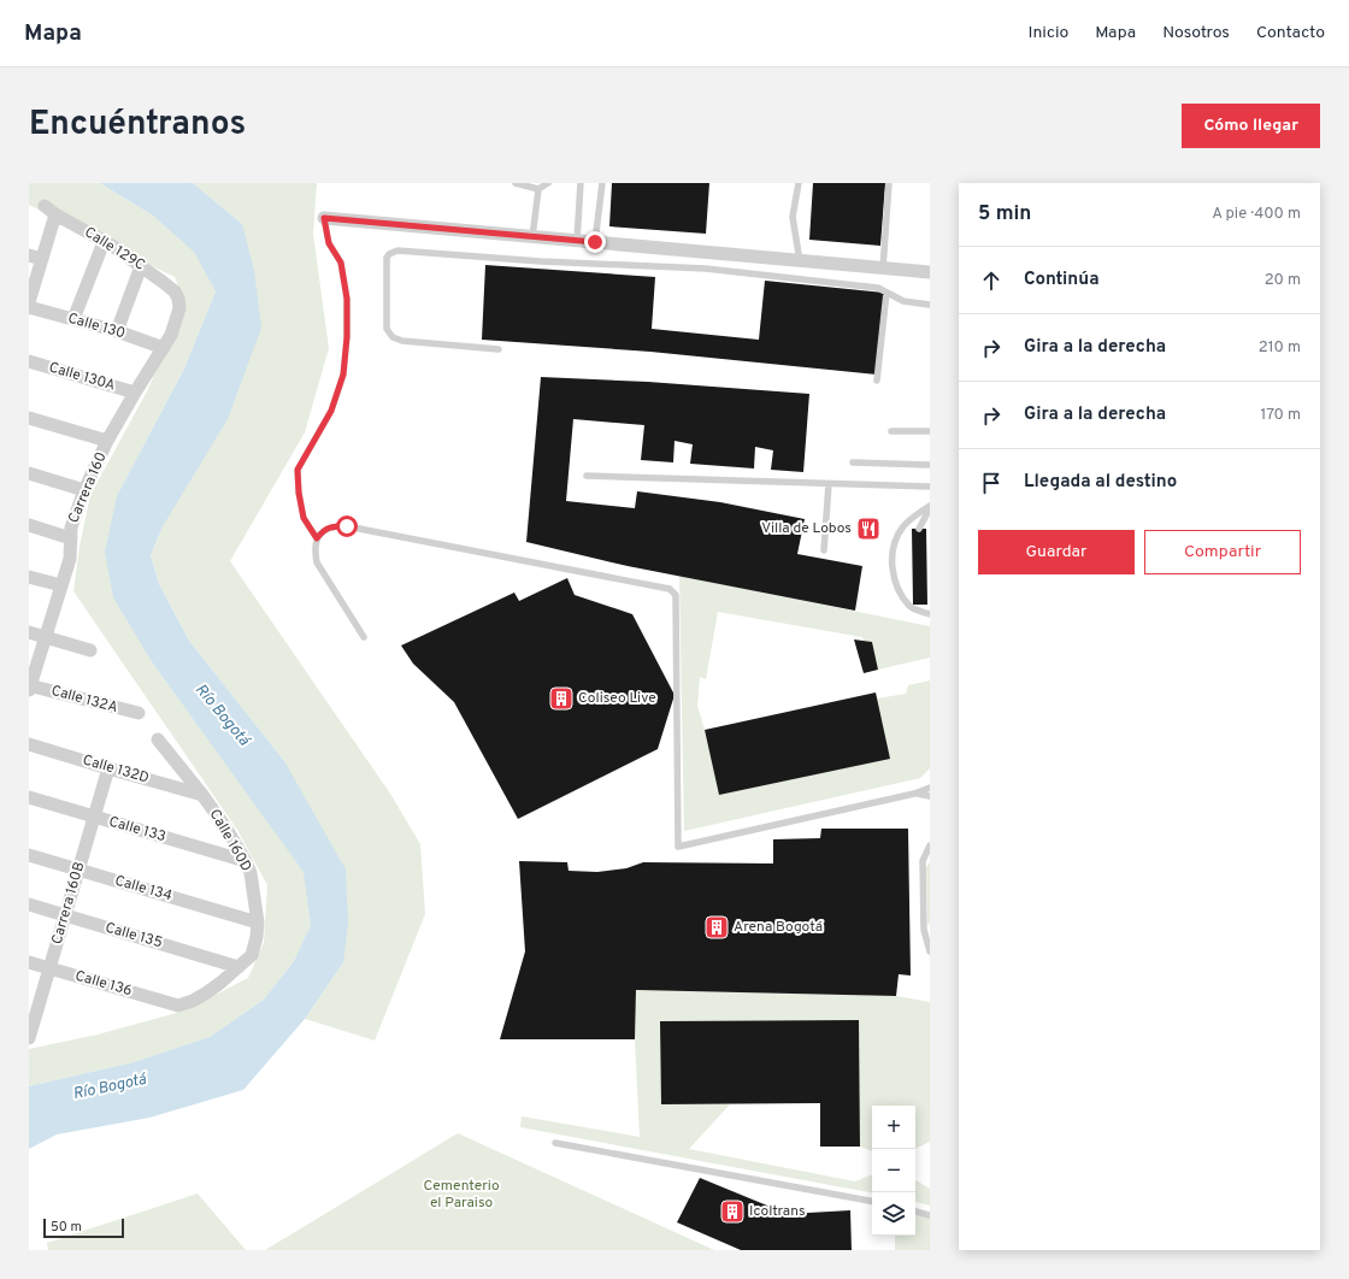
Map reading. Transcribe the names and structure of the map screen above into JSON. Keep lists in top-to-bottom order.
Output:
{
  "streets": {
    "street": [
      "Calle 129C",
      "Calle 130",
      "Calle 130A",
      "Carrera 160",
      "Calle 132A",
      "Calle 132D",
      "Calle 133",
      "Calle 160D",
      "Calle 134",
      "Carrera 160B",
      "Calle 135",
      "Calle 136"
    ]
  },
  "crossings": [
    ["Calle 129C", "Carrera 160"],
    ["Calle 130", "Carrera 160"],
    ["Calle 130A", "Carrera 160"],
    ["Carrera 160", "Calle 132A"],
    ["Calle 132D", "Calle 160D"],
    ["Calle 132D", "Carrera 160B"],
    ["Calle 133", "Calle 160D"],
    ["Calle 133", "Carrera 160B"],
    ["Calle 160D", "Calle 134"],
    ["Calle 160D", "Calle 135"],
    ["Calle 160D", "Calle 136"],
    ["Calle 134", "Carrera 160B"],
    ["Carrera 160B", "Calle 135"],
    ["Carrera 160B", "Calle 136"]
  ],
  "water": ["Río Bogotá"],
  "parks": ["Cementerio el Paraiso"],
  "places": {
    "restaurant": ["Villa de Lobos"],
    "building": ["Coliseo Live", "Arena Bogotá", "Icoltrans"]
  },
  "scale_bar": "50 m",
  "page": {
    "header": "Mapa",
    "nav": [
      "Inicio",
      "Mapa",
      "Nosotros",
      "Contacto"
    ],
    "title": "Encuéntranos",
    "buttons": [
      "Cómo llegar",
      ["Guardar", "Compartir"]
    ],
    "heading": ["5 min", "A pie · 400 m"],
    "list": [
      ["Continúa", "20 m"],
      ["Gira a la derecha", "210 m"],
      ["Gira a la derecha", "170 m"],
      "Llegada al destino"
    ],
    "map_buttons": ["+", "−"],
    "scale": "50 m"
  }
}
